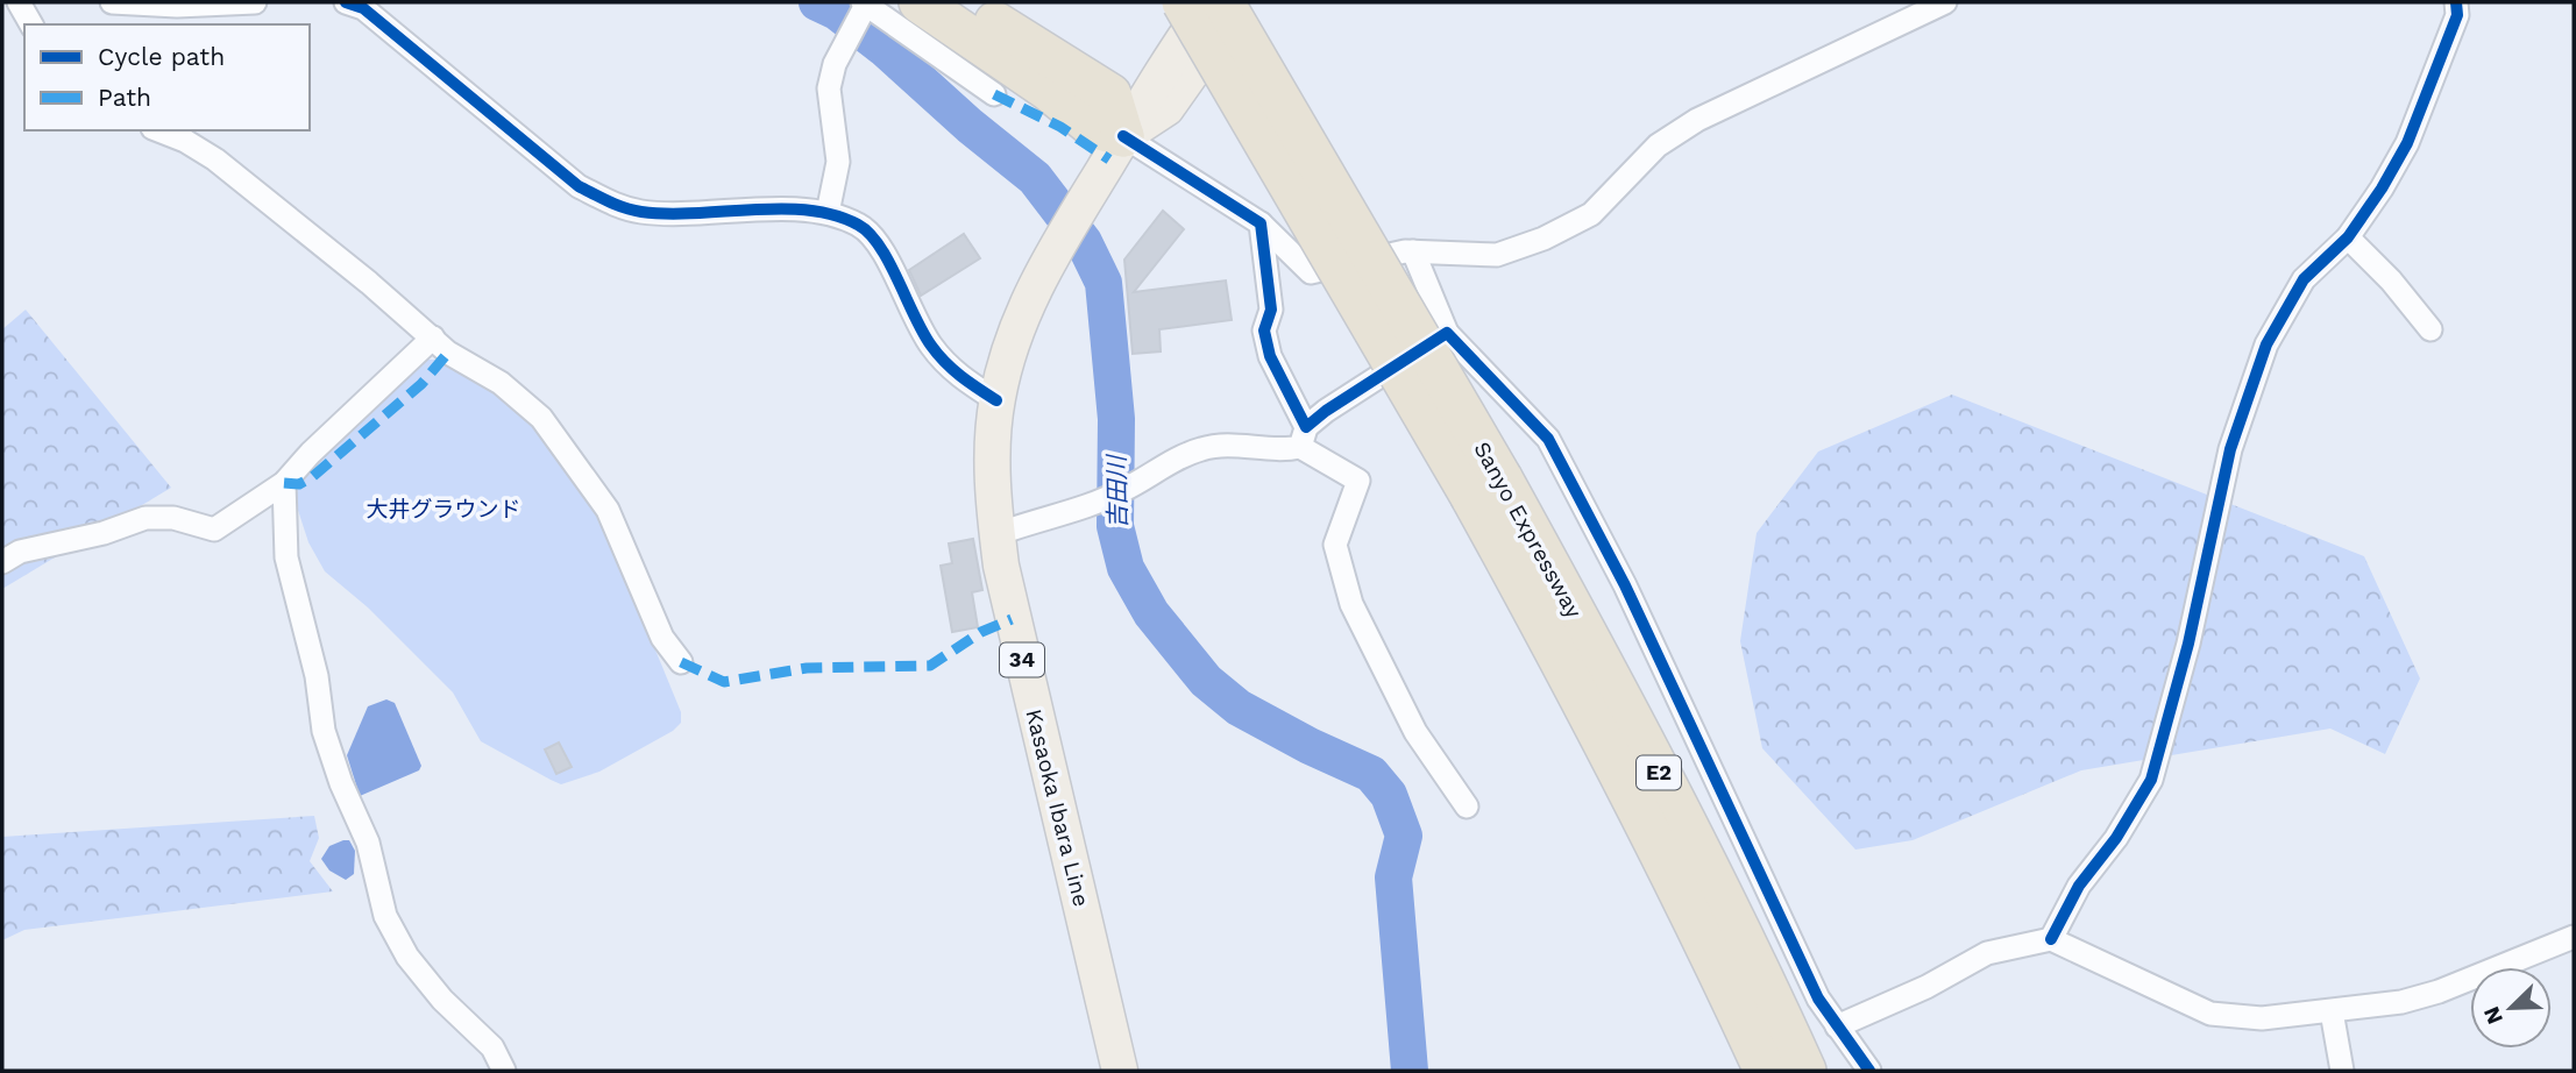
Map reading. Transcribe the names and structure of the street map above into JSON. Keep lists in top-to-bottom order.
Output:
{
  "streets": {
    "highway": ["Sanyo Expressway", "E2"],
    "main road": ["34", "Kasaoka Ibara Line"]
  },
  "water": ["吉田川"],
  "parks": ["大井グラウンド"],
  "legend": ["Cycle path", "Path"],
  "north": "bottom left"
}
